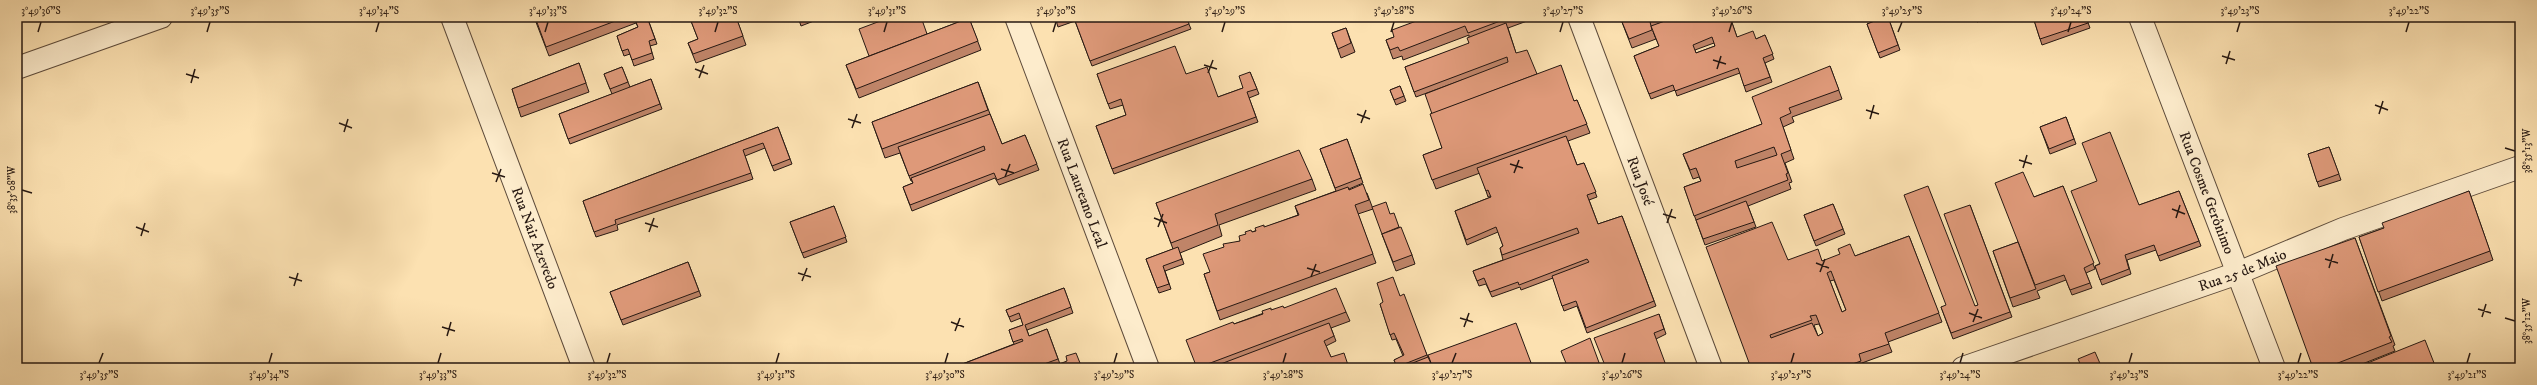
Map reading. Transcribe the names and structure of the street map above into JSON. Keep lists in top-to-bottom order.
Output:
{
  "streets": {
    "street": [
      "Rua José",
      "Rua Laureano Leal",
      "Rua Cosme Gerônimo",
      "Rua Nair Azevedo",
      "Rua 25 de Maio"
    ]
  },
  "crossings": [
    ["Rua Cosme Gerônimo", "Rua 25 de Maio"]
  ],
  "coordinates": [
    "3°49'36\"S",
    "3°49'35\"S",
    "3°49'34\"S",
    "3°49'33\"S",
    "3°49'32\"S",
    "3°49'31\"S",
    "3°49'30\"S",
    "3°49'29\"S",
    "3°49'28\"S",
    "3°49'27\"S",
    "3°49'26\"S",
    "3°49'25\"S",
    "3°49'24\"S",
    "3°49'23\"S",
    "3°49'22\"S",
    "38°35'13\"W",
    "38°35'08\"W",
    "38°35'12\"W",
    "3°49'21\"S"
  ]
}
